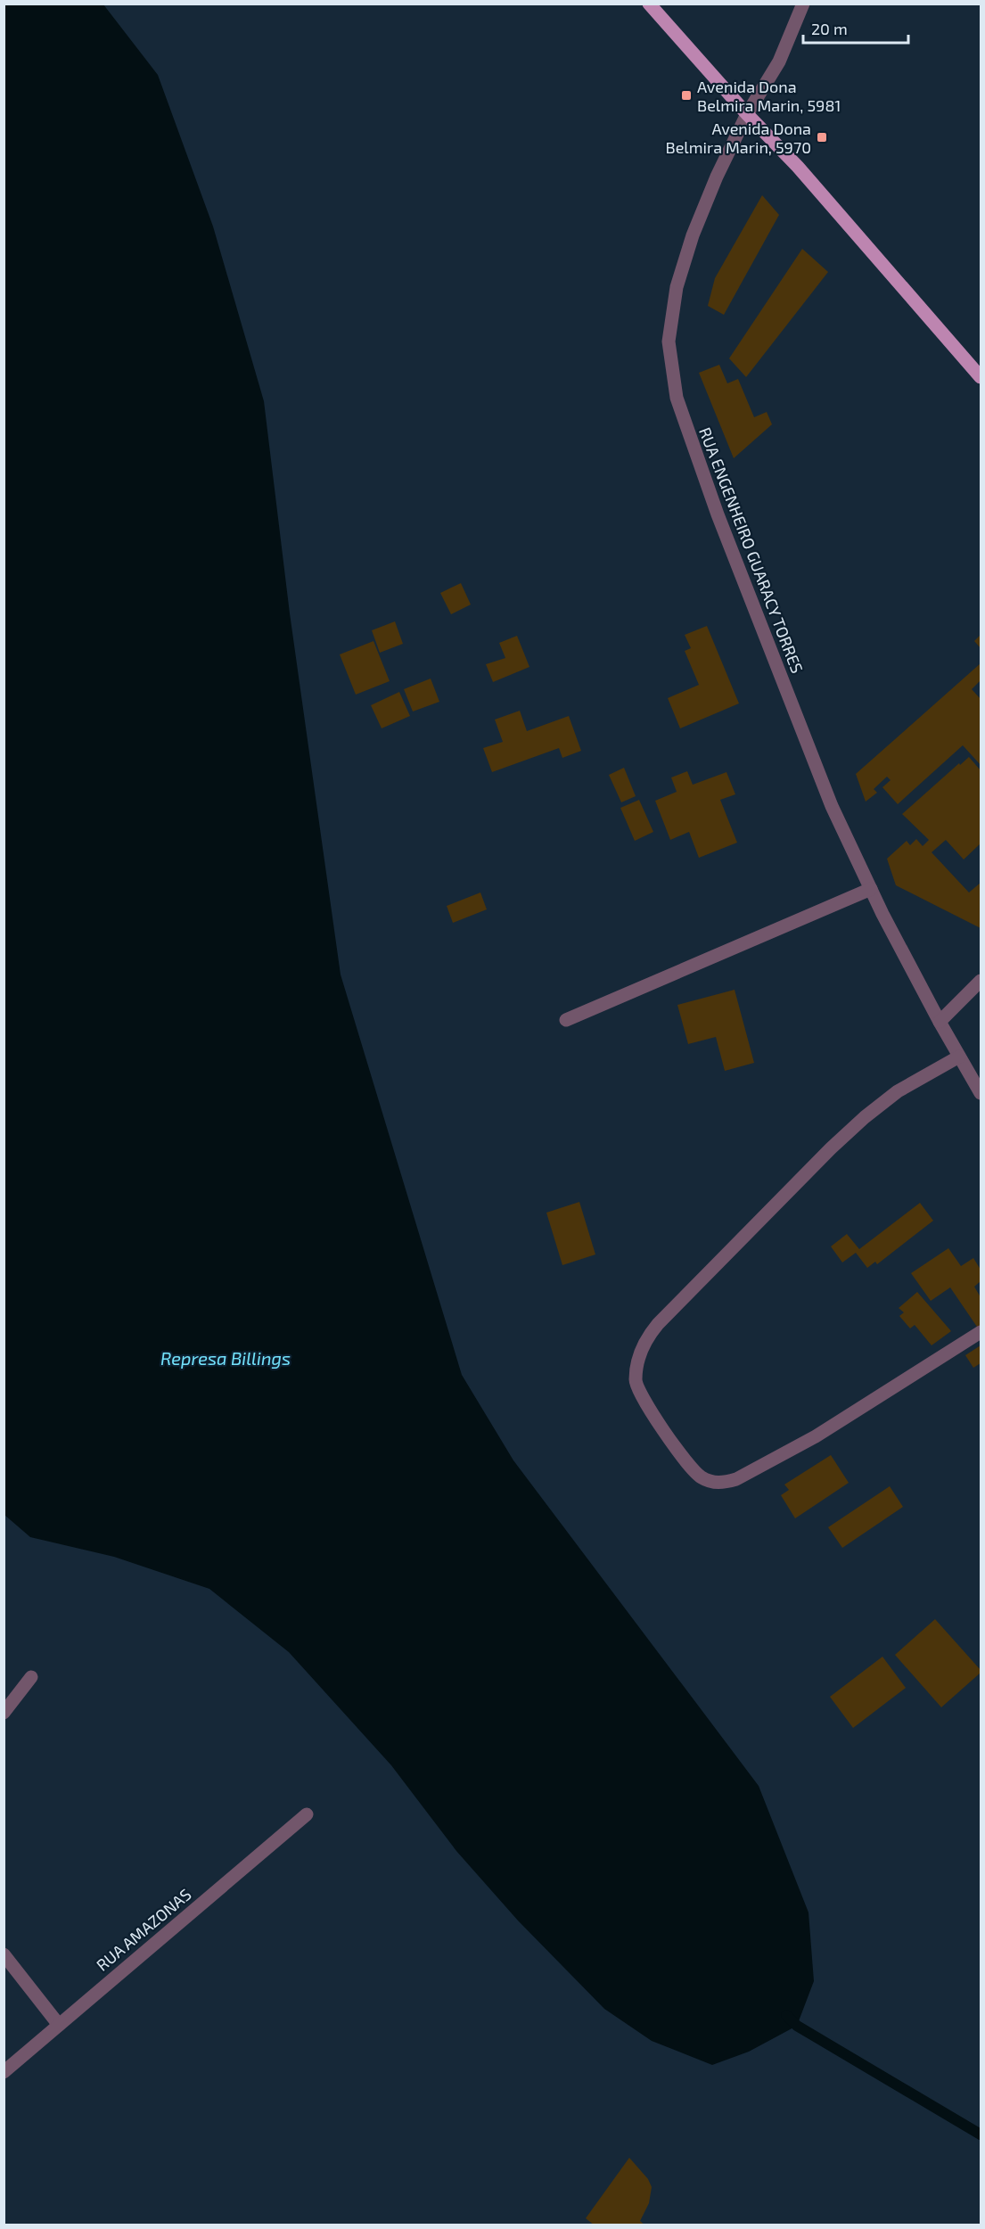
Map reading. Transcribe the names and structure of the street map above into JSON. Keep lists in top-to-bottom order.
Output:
{
  "streets": {
    "street": ["RUA ENGENHEIRO GUARACY TORRES", "RUA AMAZONAS"]
  },
  "water": ["Represa Billings"],
  "places": {
    "transit": ["Avenida Dona Belmira Marin, 5981", "Avenida Dona Belmira Marin, 5970"]
  },
  "scale_bar": "20 m"
}
